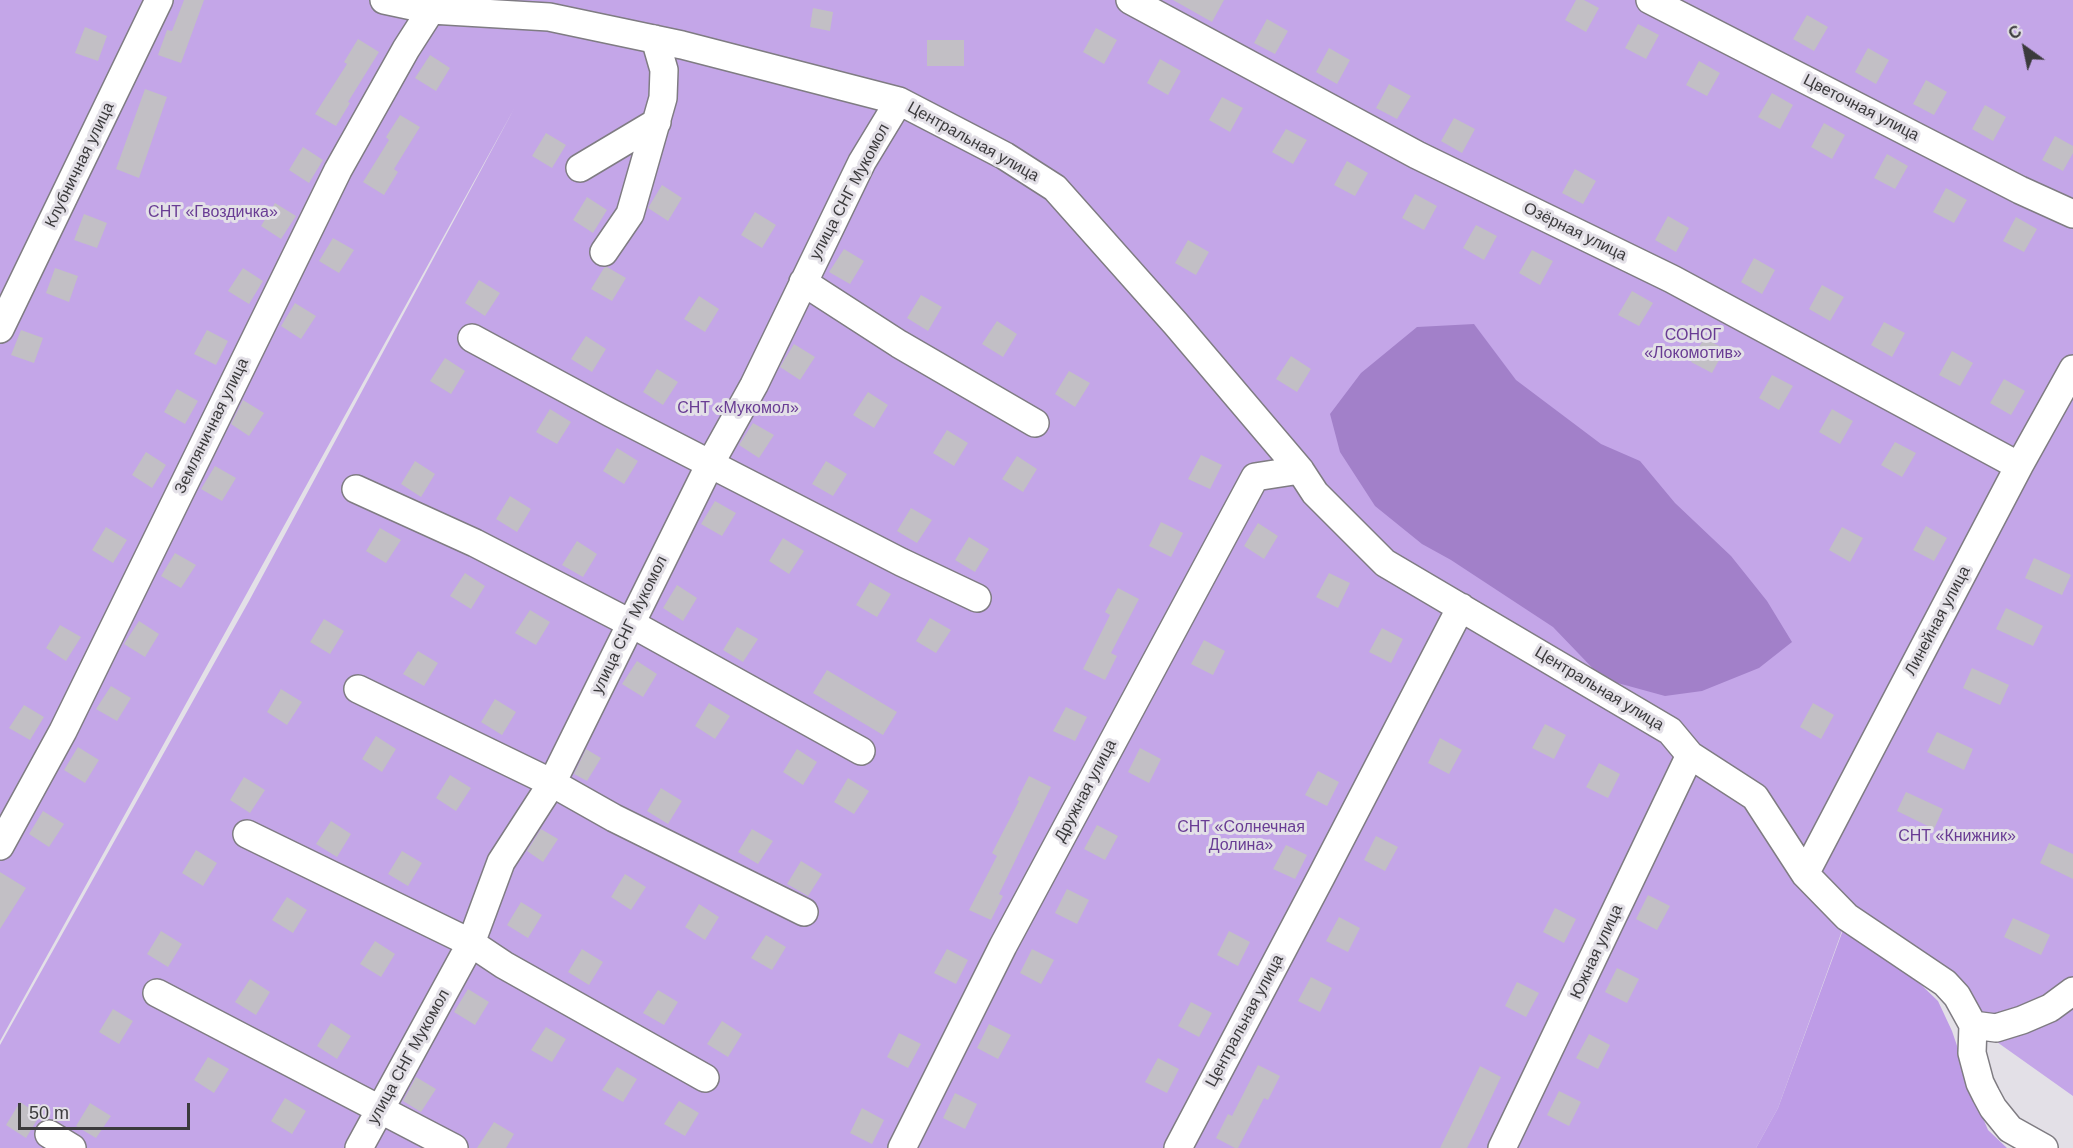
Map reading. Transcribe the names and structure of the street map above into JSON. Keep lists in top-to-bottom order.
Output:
{
  "streets": {
    "street": [
      "Цветочная улица",
      "Центральная улица",
      "Клубничная улица",
      "улица СНГ Мукомол",
      "Озёрная улица",
      "Земляничная улица",
      "Линейная улица",
      "Дружная улица",
      "Южная улица"
    ]
  },
  "crossings": [
    ["Центральная улица", "улица СНГ Мукомол"],
    ["Центральная улица", "Земляничная улица"],
    ["Центральная улица", "Линейная улица"],
    ["Центральная улица", "Дружная улица"],
    ["Центральная улица", "Южная улица"],
    ["Озёрная улица", "Линейная улица"]
  ],
  "parks": [
    "СНТ «Гвоздичка»",
    "СОНОГ «Локомотив»",
    "СНТ «Мукомол»",
    "СНТ «Солнечная Долина»",
    "СНТ «Книжник»"
  ],
  "scale_bar": "50 m",
  "north": "top left"
}
